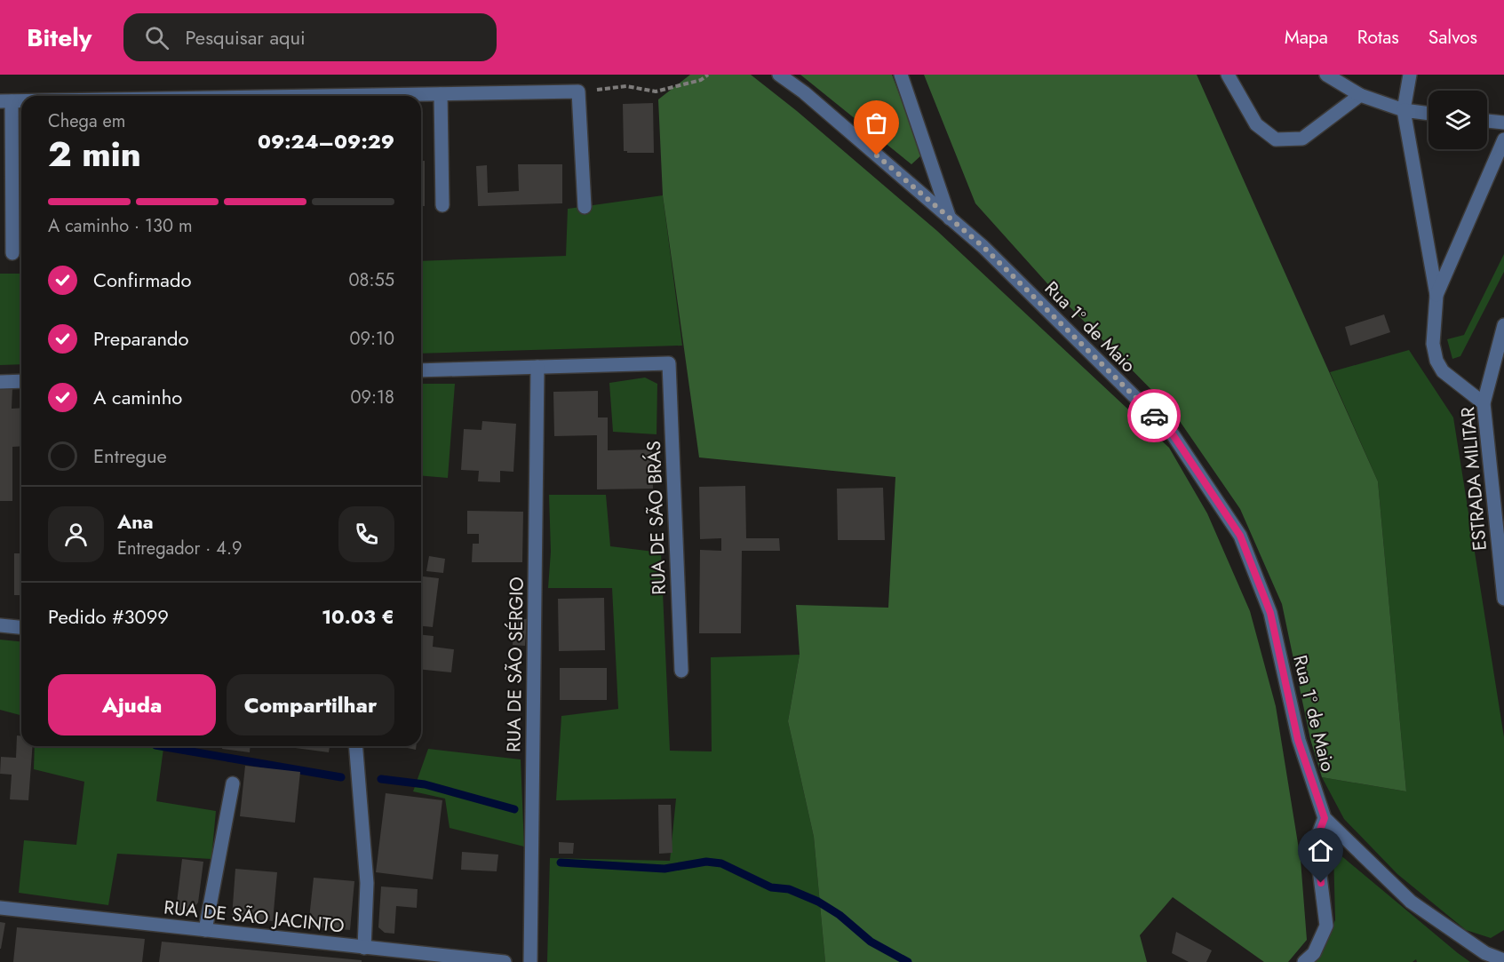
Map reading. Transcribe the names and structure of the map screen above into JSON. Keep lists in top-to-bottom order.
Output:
{
  "streets": {
    "street": [
      "Rua 1º de Maio",
      "ESTRADA MILITAR",
      "RUA DE SÃO BRÁS",
      "RUA DE SÃO SÉRGIO",
      "RUA DE SÃO JACINTO"
    ]
  },
  "crossings": [
    ["RUA DE SÃO BRÁS", "RUA DE SÃO SÉRGIO"]
  ],
  "page": {
    "header": "Bitely",
    "search": "Pesquisar aqui",
    "nav": ["Mapa", "Rotas", "Salvos"],
    "heading": ["2 min", "Chega em", "09:24–09:29"],
    "panel": [
      "Ana",
      "Entregador · 4.9",
      "Pedido #3099",
      "10.03 €"
    ],
    "bar": "A caminho · 130 m",
    "list": [
      ["Confirmado", "08:55"],
      ["Preparando", "09:10"],
      ["A caminho", "09:18"],
      "Entregue"
    ],
    "buttons": ["Ajuda", "Compartilhar"]
  }
}
